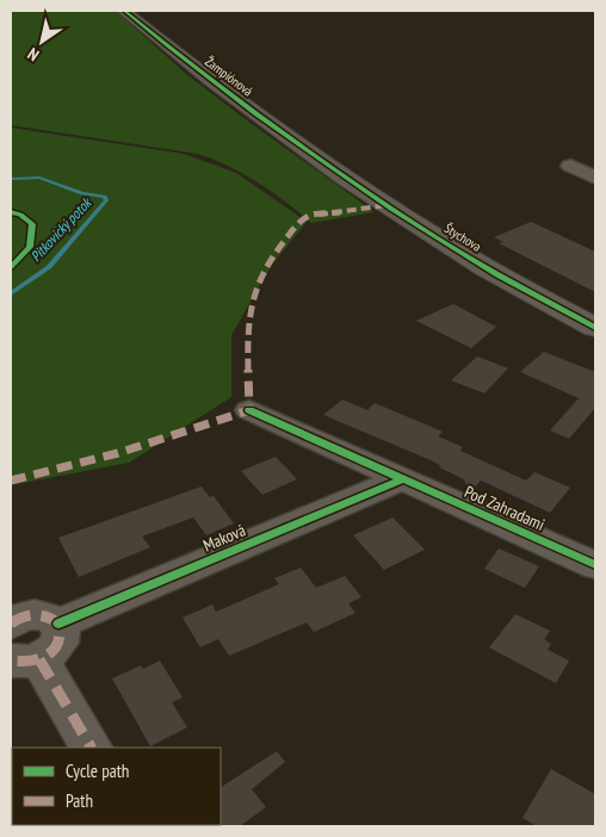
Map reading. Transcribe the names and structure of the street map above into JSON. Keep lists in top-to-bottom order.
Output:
{
  "streets": {
    "street": [
      "Žampiónová",
      "Štychova",
      "Pod Zahradami",
      "Maková"
    ]
  },
  "crossings": [
    ["Žampiónová", "Štychova"],
    ["Pod Zahradami", "Maková"]
  ],
  "water": ["Pitkovický potok"],
  "legend": ["Cycle path", "Path"],
  "north": "bottom left"
}
